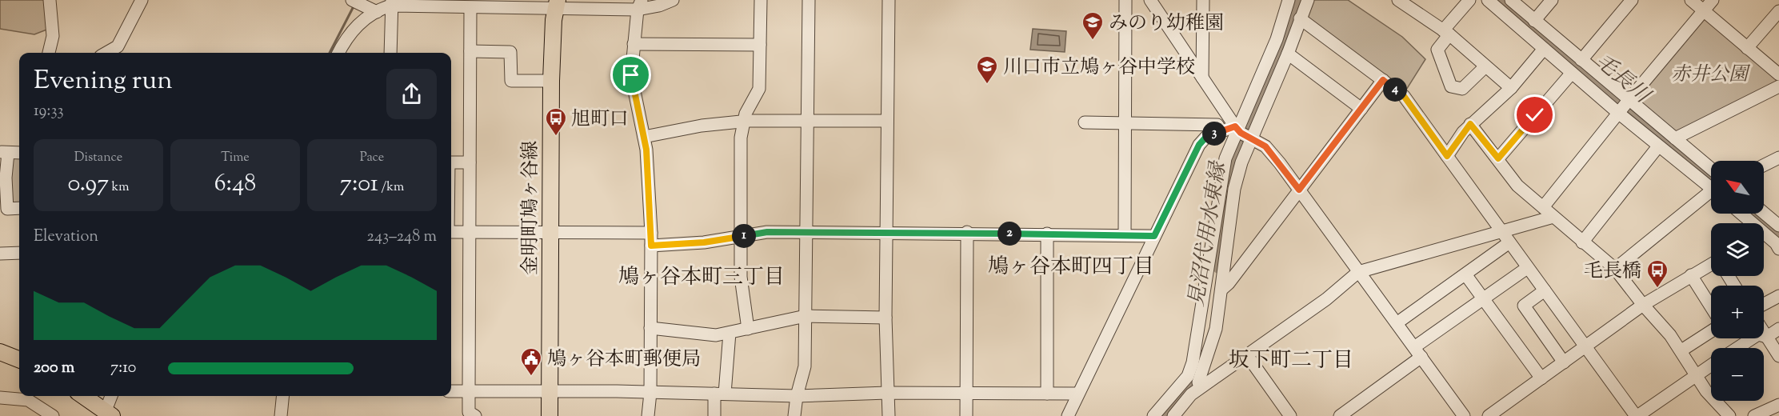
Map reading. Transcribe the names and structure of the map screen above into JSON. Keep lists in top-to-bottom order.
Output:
{
  "streets": {
    "main road": ["金明町鳩ヶ谷線"]
  },
  "districts": ["鳩ヶ谷本町四丁目", "鳩ヶ谷本町三丁目", "坂下町二丁目"],
  "water": ["毛長川", "見沼代用水東縁"],
  "parks": ["赤井公園"],
  "places": {
    "school or university": ["みのり幼稚園", "川口市立鳩ヶ谷中学校"],
    "bus stop": ["旭町口", "毛長橋"],
    "public building": ["鳩ヶ谷本町郵便局"]
  },
  "north": "top left",
  "page": {
    "heading": ["Evening run", "19:33"],
    "pins": [
      "4",
      "3",
      "2",
      "1"
    ],
    "stats": [
      ["Distance", "0.97 km"],
      ["Time", "6:48"],
      ["Pace", "7:01 /km"]
    ],
    "map_buttons": ["+", "−"],
    "chart": ["Elevation", "243–248 m"],
    "list": [
      {
        "name": "200 m",
        "note": "7:10"
      }
    ]
  }
}
